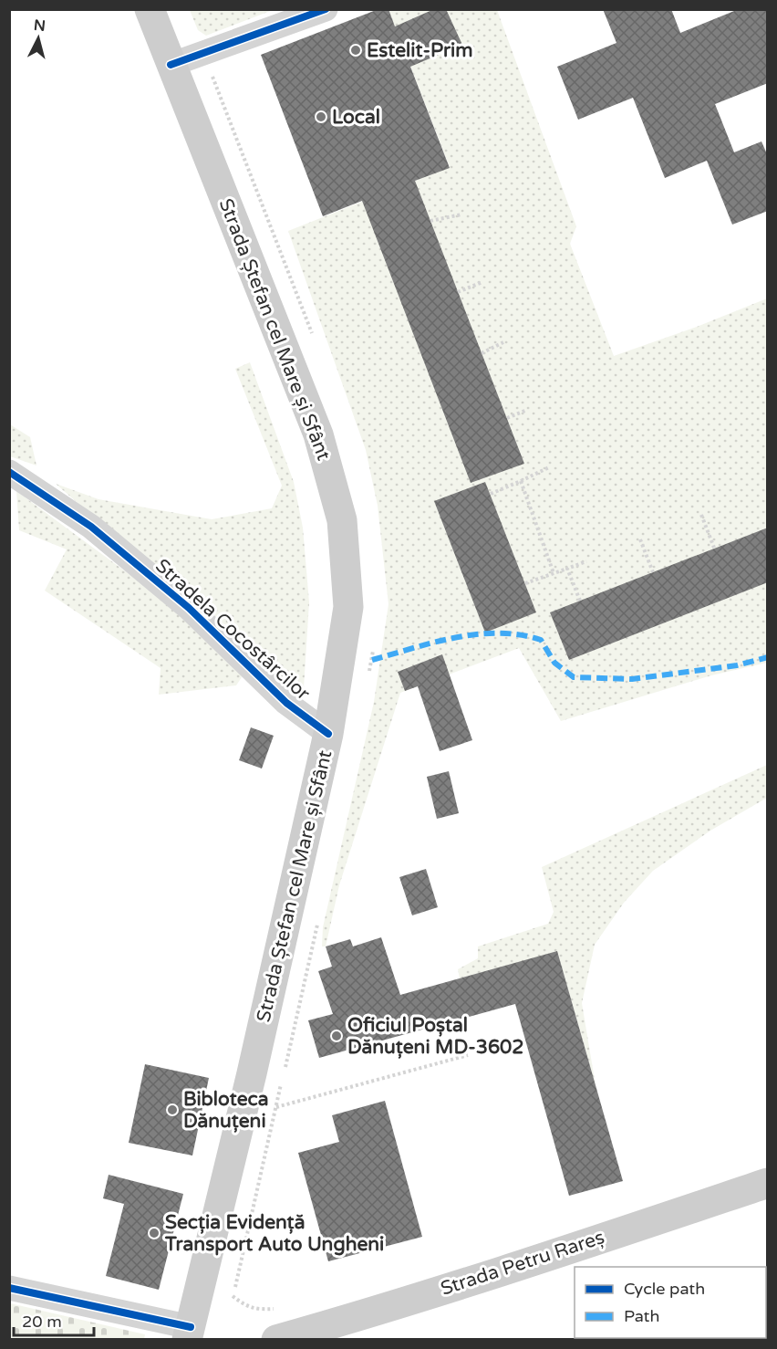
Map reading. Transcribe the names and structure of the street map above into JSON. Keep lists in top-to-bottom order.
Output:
{
  "streets": {
    "main road": ["Strada Ștefan cel Mare și Sfânt", "Strada Petru Rareș"],
    "street": ["Stradela Cocostârcilor"]
  },
  "crossings": [
    ["Strada Ștefan cel Mare și Sfânt", "Stradela Cocostârcilor"]
  ],
  "places": [
    "Estelit-Prim",
    "Local",
    "Oficiul Poștal Dănuțeni MD-3602",
    "Bibloteca Dănuțeni",
    "Secția Evidență Transport Auto Ungheni"
  ],
  "legend": ["Cycle path", "Path"],
  "scale_bar": "20 m",
  "north": "top"
}
